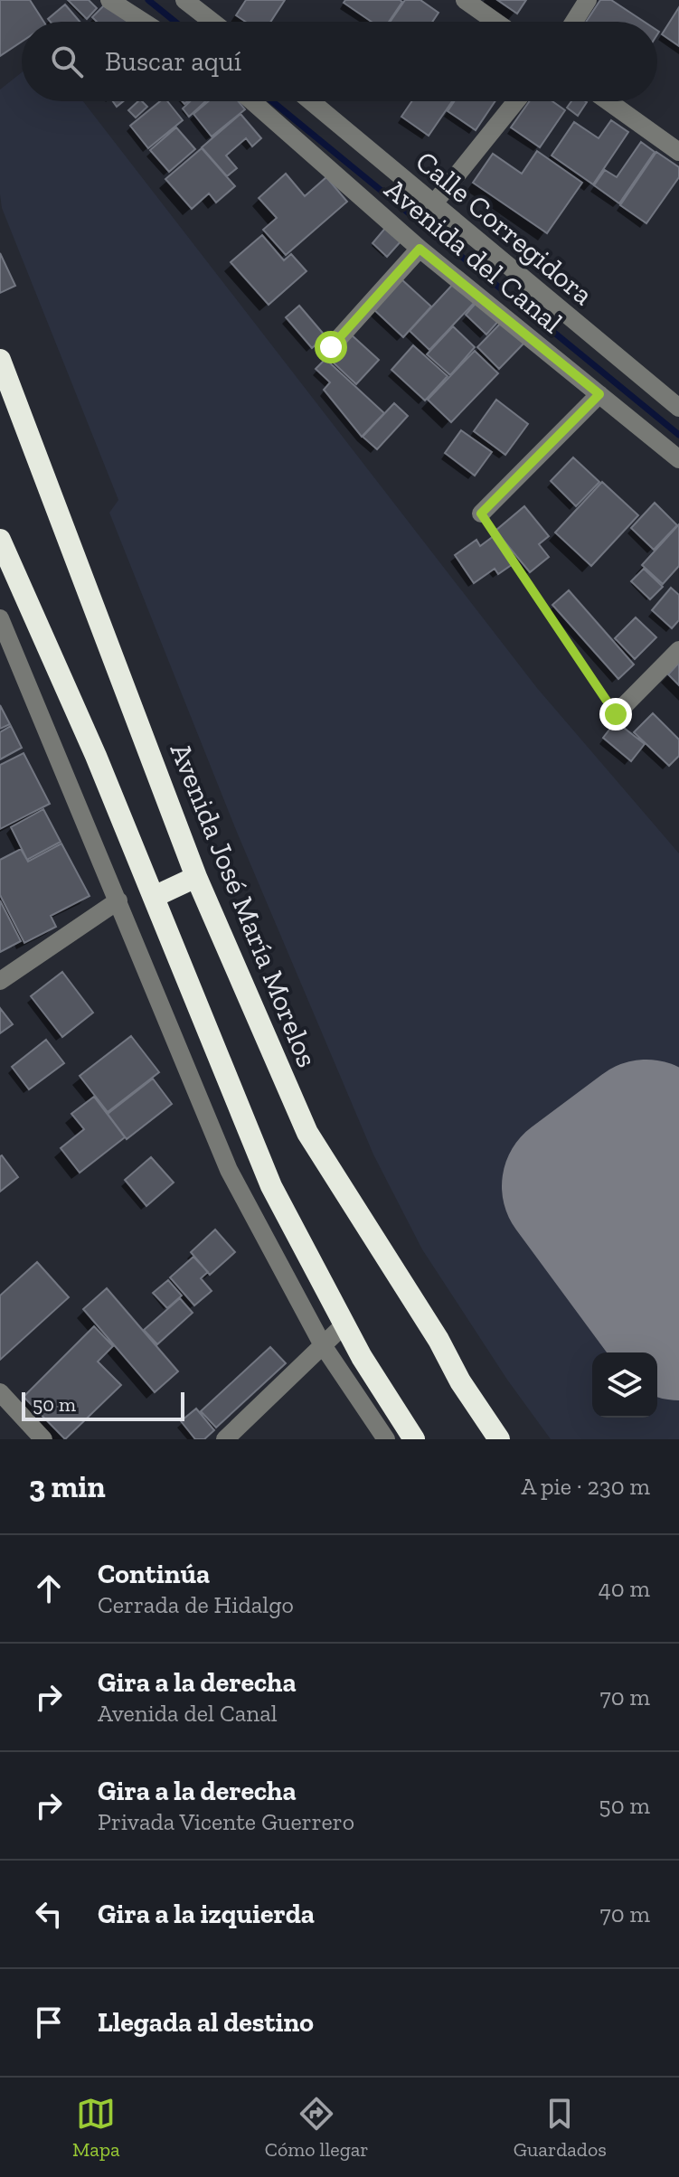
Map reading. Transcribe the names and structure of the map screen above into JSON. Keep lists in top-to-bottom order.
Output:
{
  "streets": {
    "highway": ["Avenida José María Morelos"],
    "street": ["Calle Corregidora", "Avenida del Canal"]
  },
  "scale_bar": "50 m",
  "page": {
    "search": "Buscar aquí",
    "scale": "50 m",
    "heading": ["3 min", "A pie · 230 m"],
    "list": [
      ["Continúa", "Cerrada de Hidalgo", "40 m"],
      ["Gira a la derecha", "Avenida del Canal", "70 m"],
      ["Gira a la derecha", "Privada Vicente Guerrero", "50 m"],
      ["Gira a la izquierda", "70 m"],
      "Llegada al destino"
    ],
    "nav": ["Mapa", "Cómo llegar", "Guardados"]
  }
}
